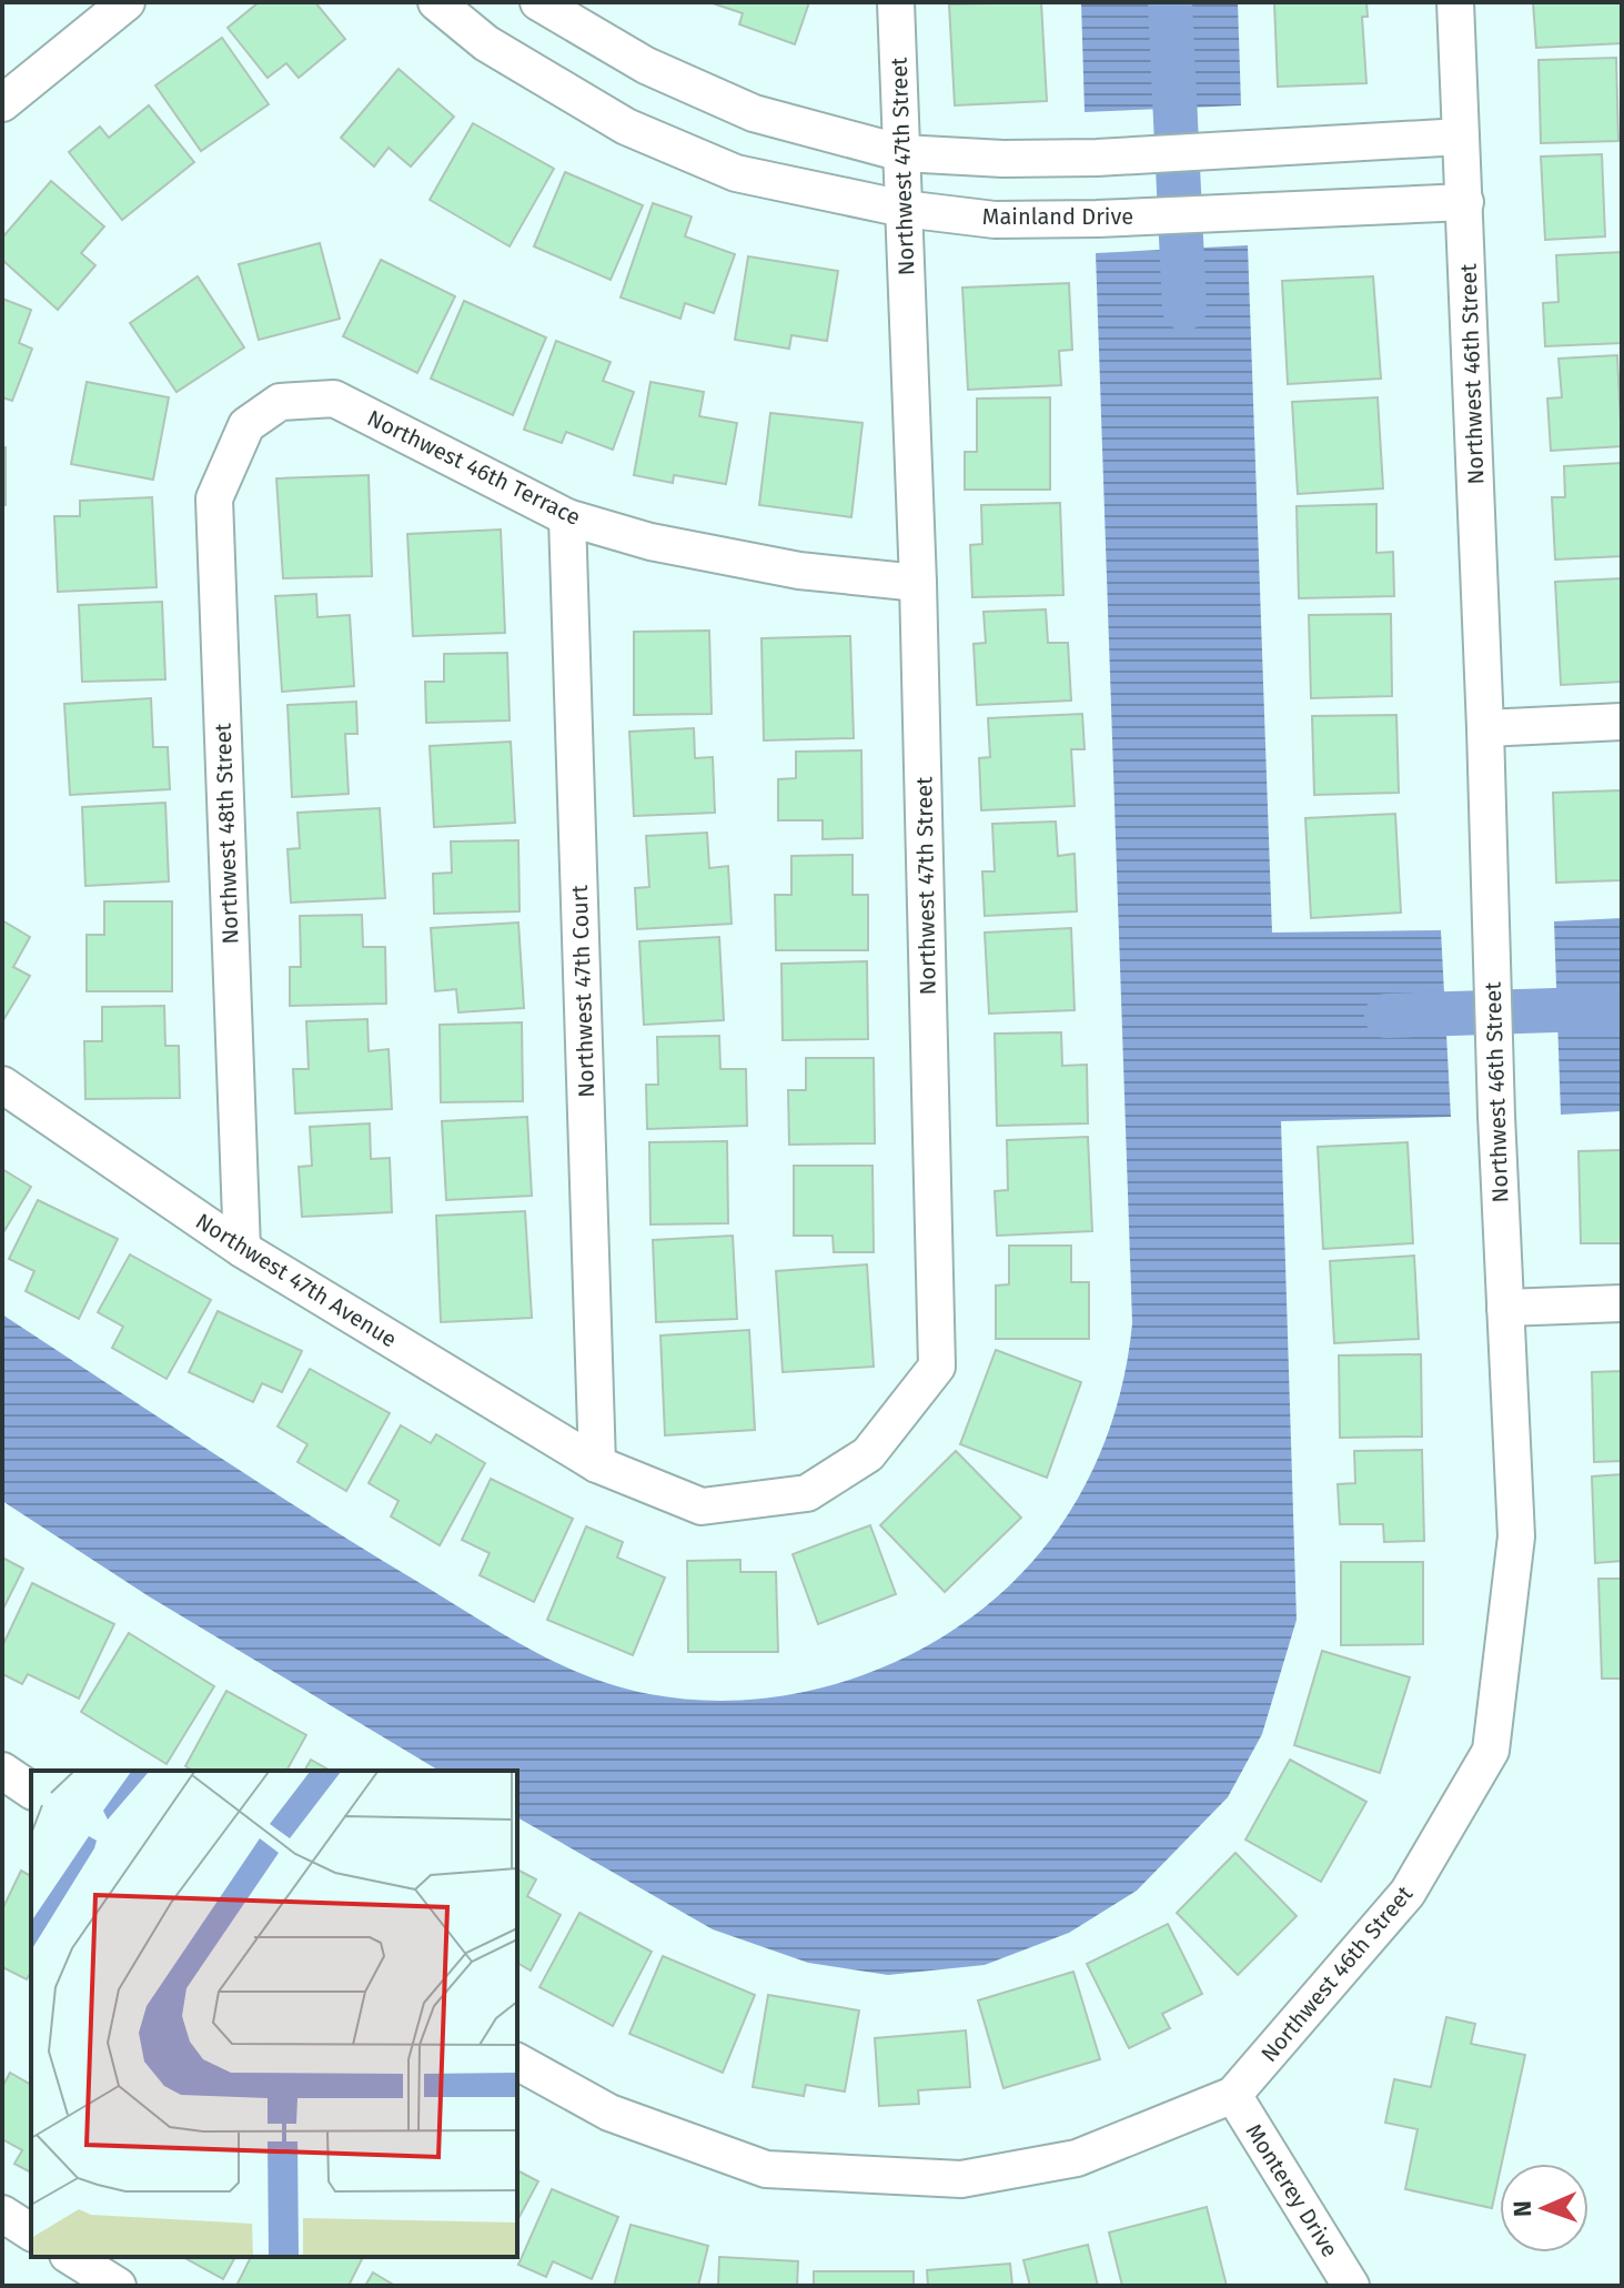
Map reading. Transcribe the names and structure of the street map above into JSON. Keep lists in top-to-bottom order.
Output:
{
  "streets": {
    "street": [
      "Northwest 47th Street",
      "Mainland Drive",
      "Northwest 46th Street",
      "Northwest 46th Terrace",
      "Northwest 48th Street",
      "Northwest 47th Court",
      "Northwest 47th Avenue",
      "Monterey Drive"
    ]
  },
  "crossings": [
    ["Northwest 47th Street", "Mainland Drive"],
    ["Northwest 47th Street", "Northwest 46th Terrace"],
    ["Northwest 47th Street", "Northwest 47th Court"],
    ["Northwest 47th Street", "Northwest 47th Avenue"],
    ["Mainland Drive", "Northwest 46th Street"],
    ["Northwest 46th Street", "Monterey Drive"],
    ["Northwest 46th Terrace", "Northwest 48th Street"],
    ["Northwest 46th Terrace", "Northwest 47th Court"],
    ["Northwest 48th Street", "Northwest 47th Avenue"],
    ["Northwest 47th Court", "Northwest 47th Avenue"]
  ],
  "north": "left"
}
